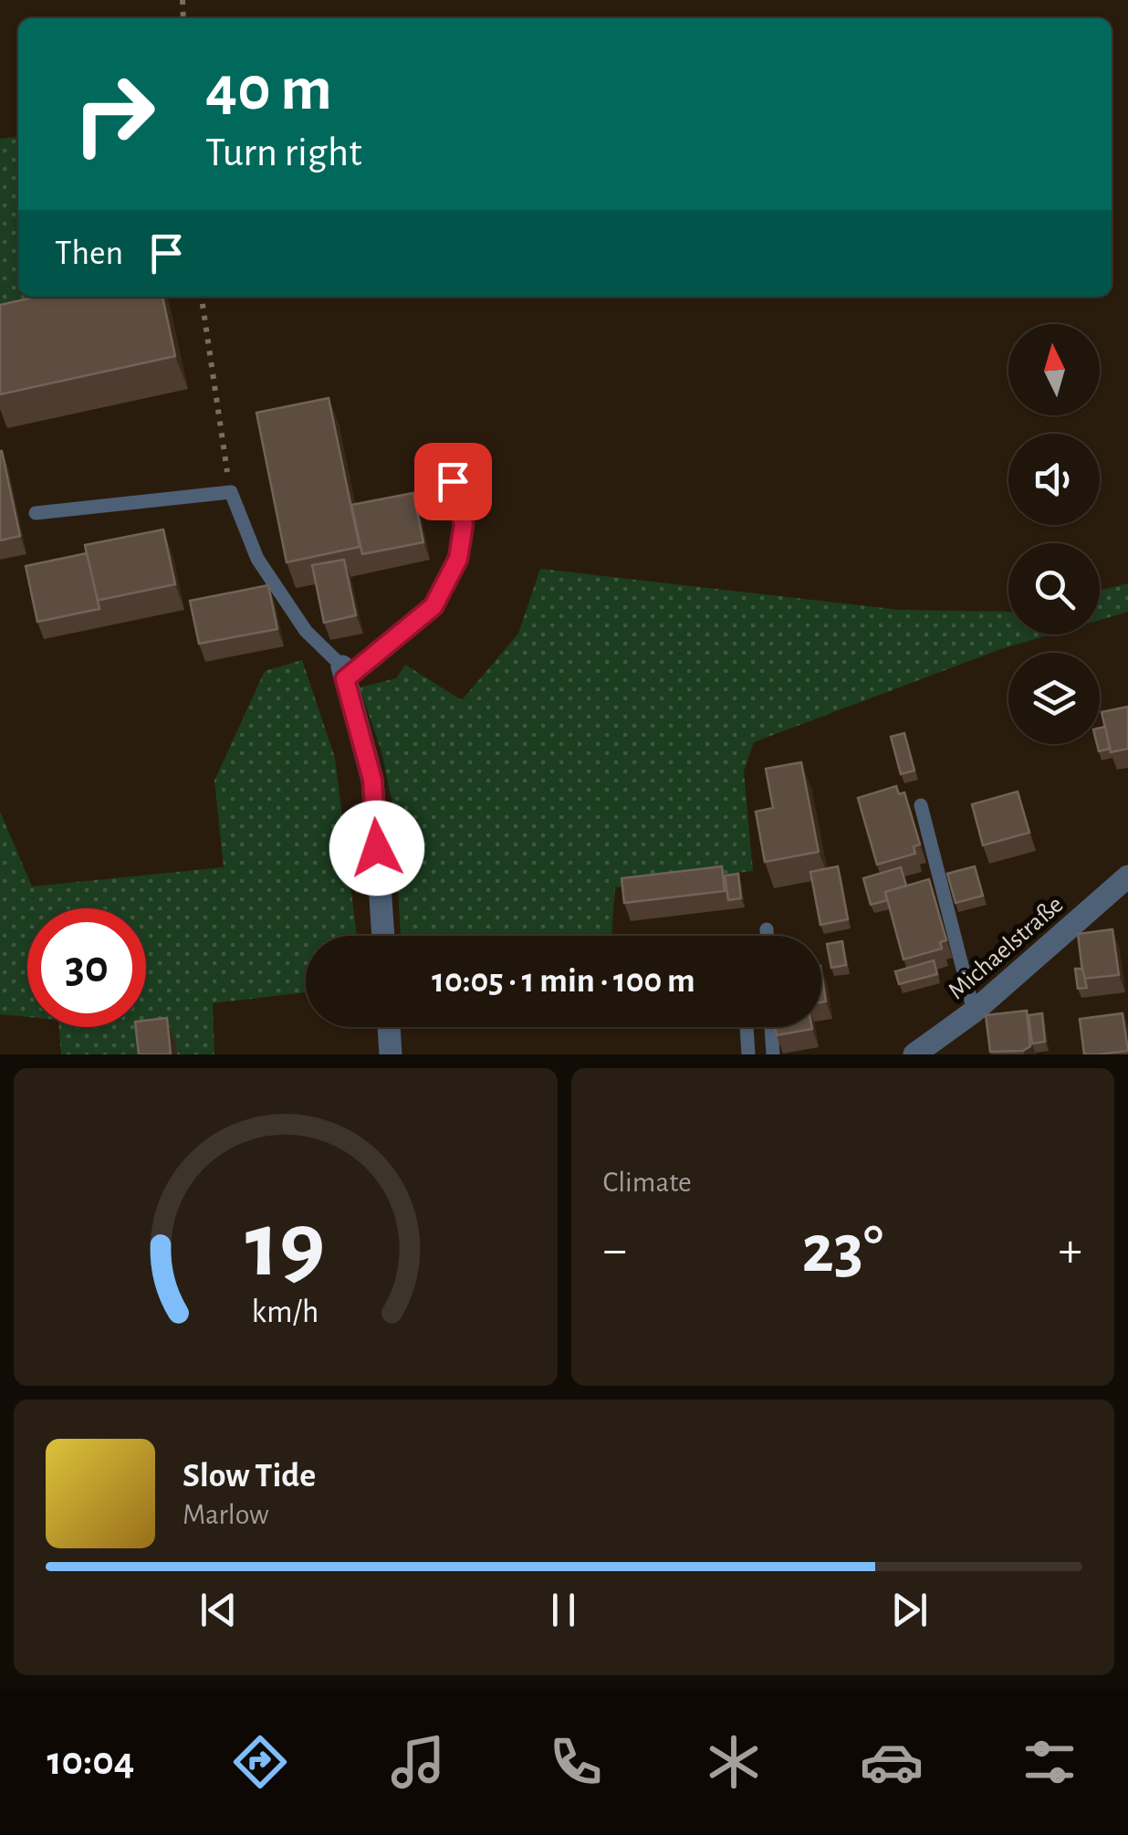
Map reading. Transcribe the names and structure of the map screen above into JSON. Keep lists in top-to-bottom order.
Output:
{
  "streets": {
    "street": ["Michaelstraße"]
  },
  "north": "top",
  "page": {
    "turn": ["40 m", "Turn right"],
    "then": "Then",
    "limit": "30",
    "trip": "10:05 · 1 min · 100 m",
    "tile": "Climate",
    "heat": ["−", "23°", "+"],
    "song": ["Slow Tide", "Marlow"],
    "tabs": "10:04",
    "gauge": ["19", "km/h"]
  }
}
